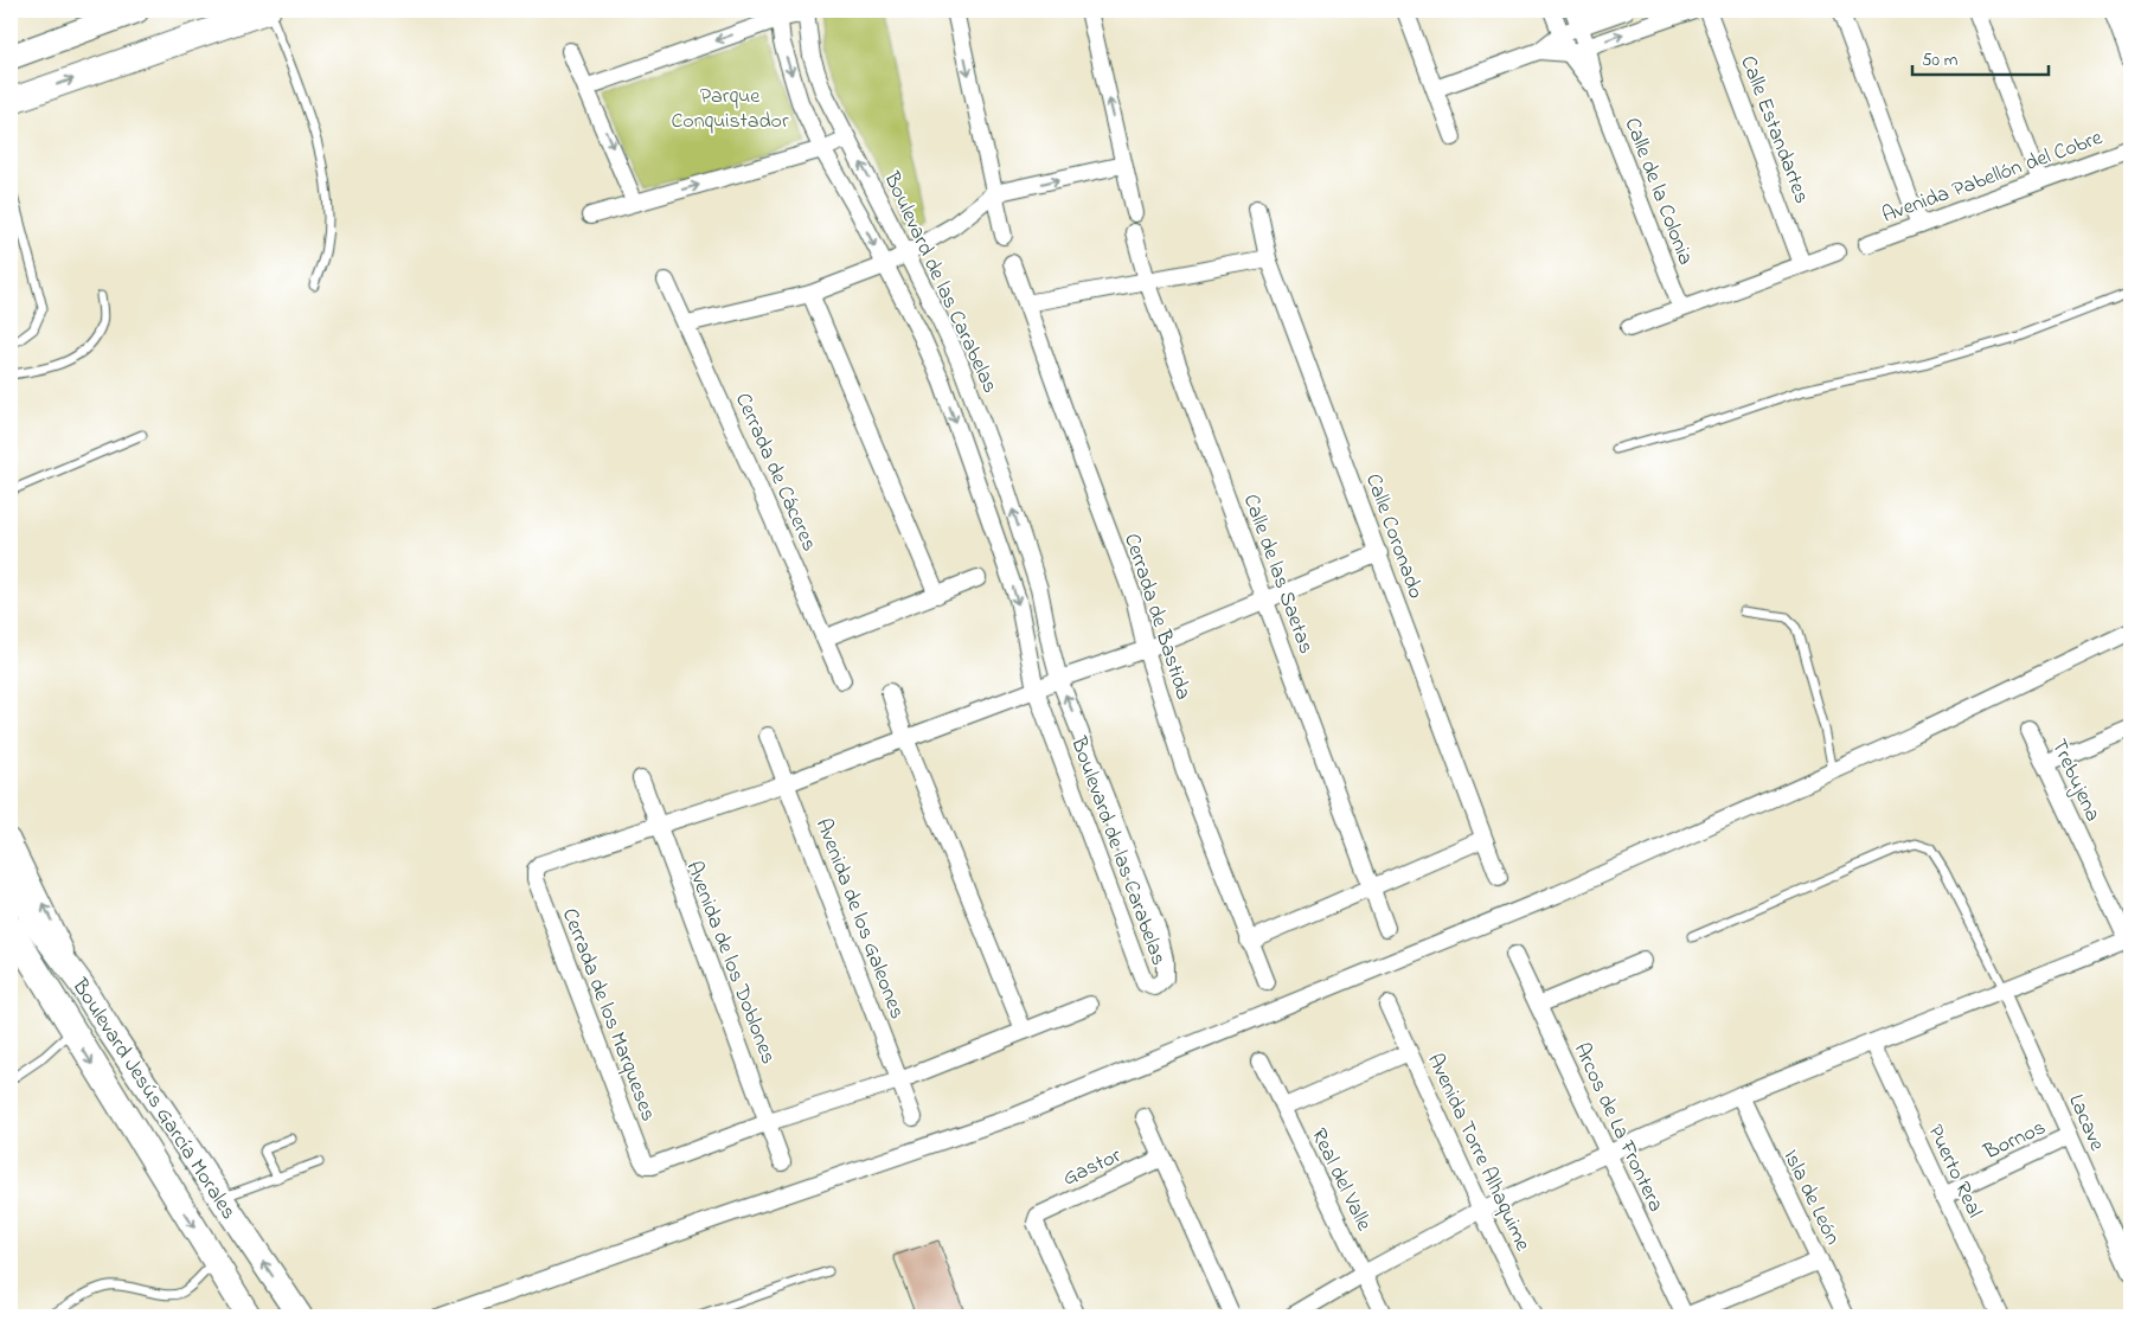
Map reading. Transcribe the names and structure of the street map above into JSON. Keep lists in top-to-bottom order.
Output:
{
  "streets": {
    "main road": ["Boulevard Jesús García Morales"],
    "street": [
      "Calle Estandartes",
      "Avenida Pabellón del Cobre",
      "Calle de la Colonia",
      "Boulevard de las Carabelas",
      "Cerrada de Cáceres",
      "Calle Coronado",
      "Calle de las Saetas",
      "Cerrada de Bastida",
      "Trebujena",
      "Avenida de los Galeones",
      "Avenida de los Doblones",
      "Cerrada de los Marqueses",
      "Lacave",
      "Arcos de La Frontera",
      "Bornos",
      "Avenida Torre Alhaquime",
      "Gastor",
      "Puerto Real",
      "Real del Valle",
      "Isla de León"
    ]
  },
  "crossings": [
    ["Boulevard de las Carabelas", "Cerrada de los Marqueses"],
    ["Calle Coronado", "Cerrada de los Marqueses"],
    ["Calle de las Saetas", "Cerrada de los Marqueses"],
    ["Cerrada de Bastida", "Cerrada de los Marqueses"],
    ["Avenida de los Galeones", "Cerrada de los Marqueses"],
    ["Avenida de los Doblones", "Cerrada de los Marqueses"],
    ["Lacave", "Bornos"],
    ["Bornos", "Puerto Real"]
  ],
  "parks": ["Parque Conquistador"],
  "scale_bar": "50 m"
}
